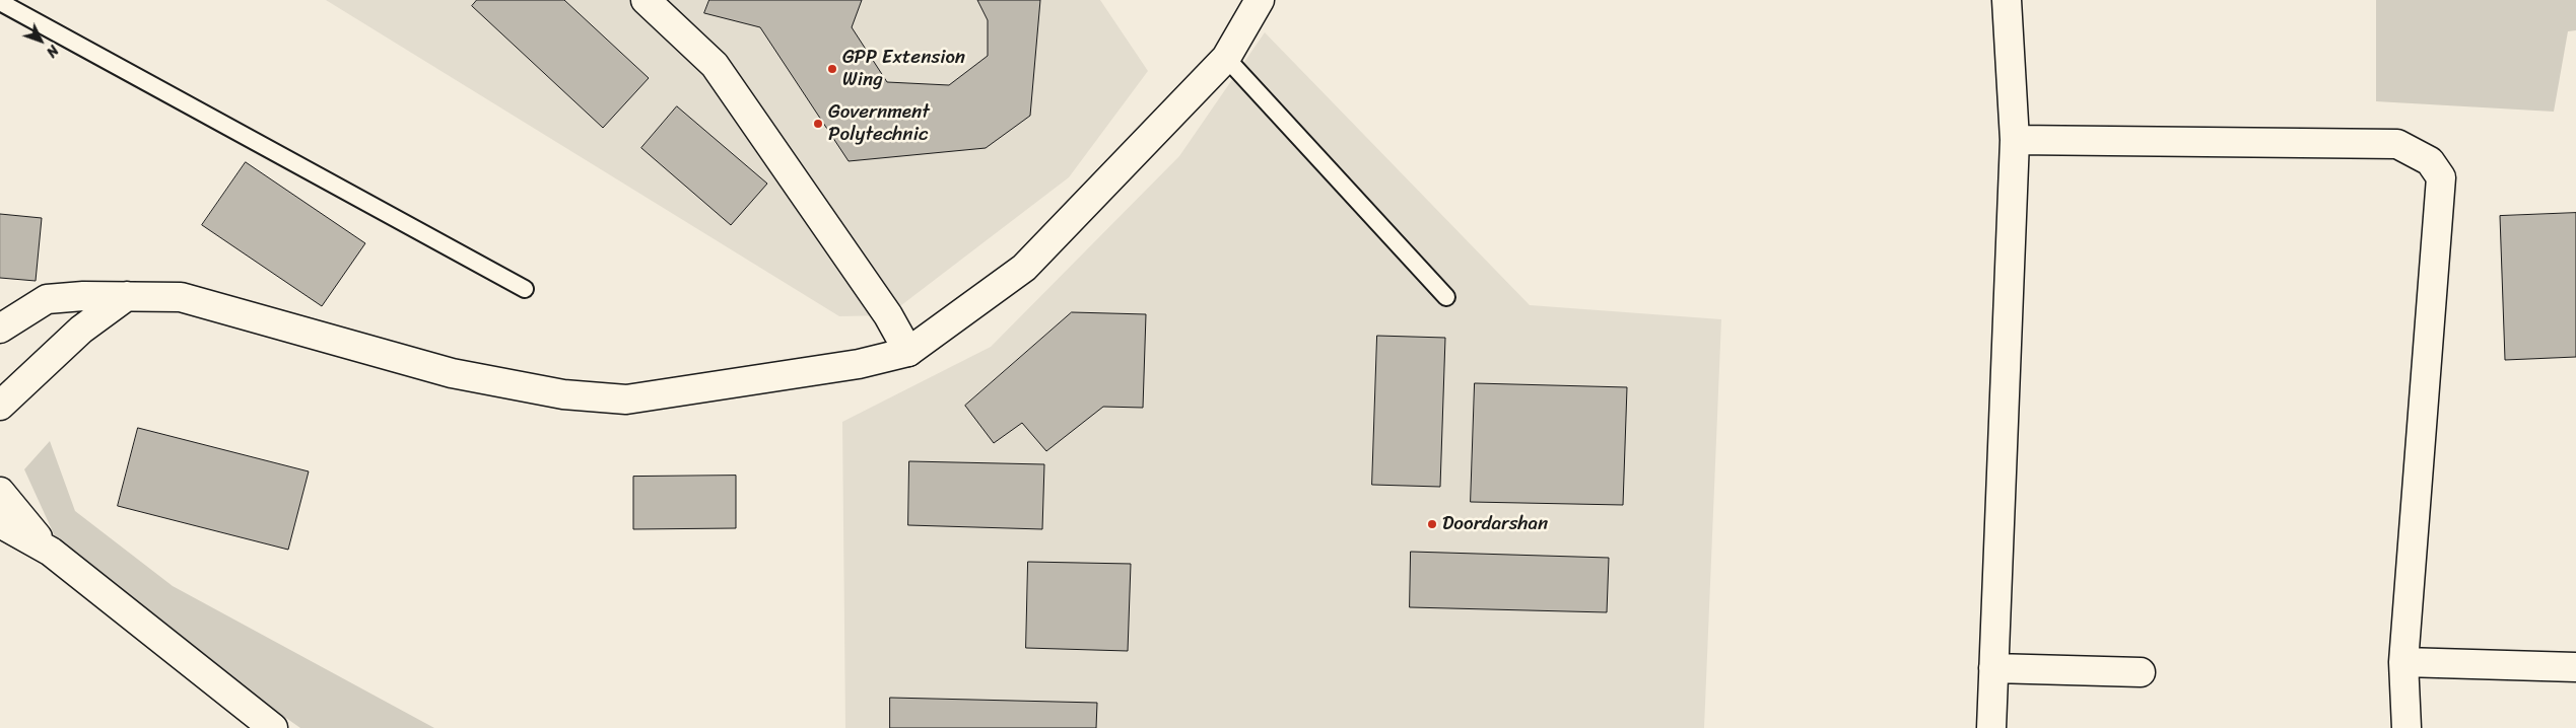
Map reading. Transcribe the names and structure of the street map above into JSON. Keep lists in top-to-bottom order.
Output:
{
  "places": ["GPP Extension Wing", "Government Polytechnic", "Doordarshan"],
  "north": "bottom right"
}
